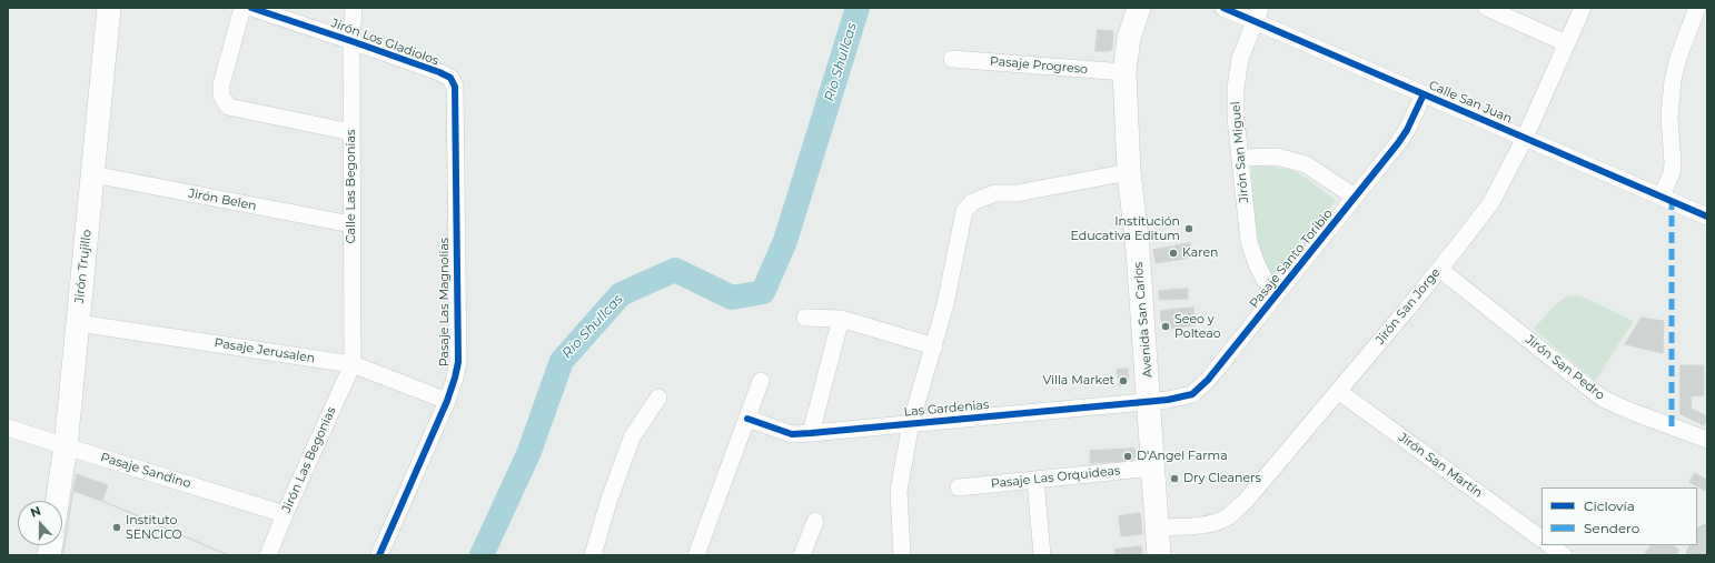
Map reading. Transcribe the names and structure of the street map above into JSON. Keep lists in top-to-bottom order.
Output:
{
  "streets": {
    "main road": ["Jirón Trujillo", "Avenida San Carlos"],
    "street": [
      "Jirón Los Gladiolos",
      "Pasaje Progreso",
      "Calle San Juan",
      "Jirón San Miguel",
      "Calle Las Begonias",
      "Jirón Belen",
      "Pasaje Santo Toribio",
      "Pasaje Las Magnolias",
      "Jirón San Jorge",
      "Pasaje Jerusalen",
      "Jirón San Pedro",
      "Las Gardenias",
      "Jirón Las Begonias",
      "Jirón San Martín",
      "Pasaje Sandino",
      "Pasaje Las Orquideas"
    ]
  },
  "crossings": [
    ["Jirón Los Gladiolos", "Calle Las Begonias"],
    ["Jirón Los Gladiolos", "Pasaje Las Magnolias"],
    ["Pasaje Progreso", "Avenida San Carlos"],
    ["Calle San Juan", "Jirón San Miguel"],
    ["Calle San Juan", "Pasaje Santo Toribio"],
    ["Calle San Juan", "Jirón San Jorge"],
    ["Jirón San Miguel", "Pasaje Santo Toribio"],
    ["Calle Las Begonias", "Jirón Belen"],
    ["Calle Las Begonias", "Pasaje Jerusalen"],
    ["Calle Las Begonias", "Jirón Las Begonias"],
    ["Jirón Belen", "Jirón Trujillo"],
    ["Pasaje Santo Toribio", "Avenida San Carlos"],
    ["Pasaje Santo Toribio", "Las Gardenias"],
    ["Jirón Trujillo", "Pasaje Jerusalen"],
    ["Jirón Trujillo", "Pasaje Sandino"],
    ["Pasaje Las Magnolias", "Pasaje Jerusalen"],
    ["Jirón San Jorge", "Avenida San Carlos"],
    ["Jirón San Jorge", "Jirón San Pedro"],
    ["Jirón San Jorge", "Jirón San Martín"],
    ["Avenida San Carlos", "Las Gardenias"],
    ["Avenida San Carlos", "Pasaje Las Orquideas"],
    ["Pasaje Jerusalen", "Jirón Las Begonias"],
    ["Jirón Las Begonias", "Pasaje Sandino"]
  ],
  "water": ["Rio Shullcas"],
  "places": [
    "Institución Educativa Editum",
    "Karen",
    "Seeo y Polteao",
    "Villa Market",
    "D'Angel Farma",
    "Dry Cleaners",
    "Instituto SENCICO"
  ],
  "legend": ["Ciclovía", "Sendero"],
  "north": "top"
}
